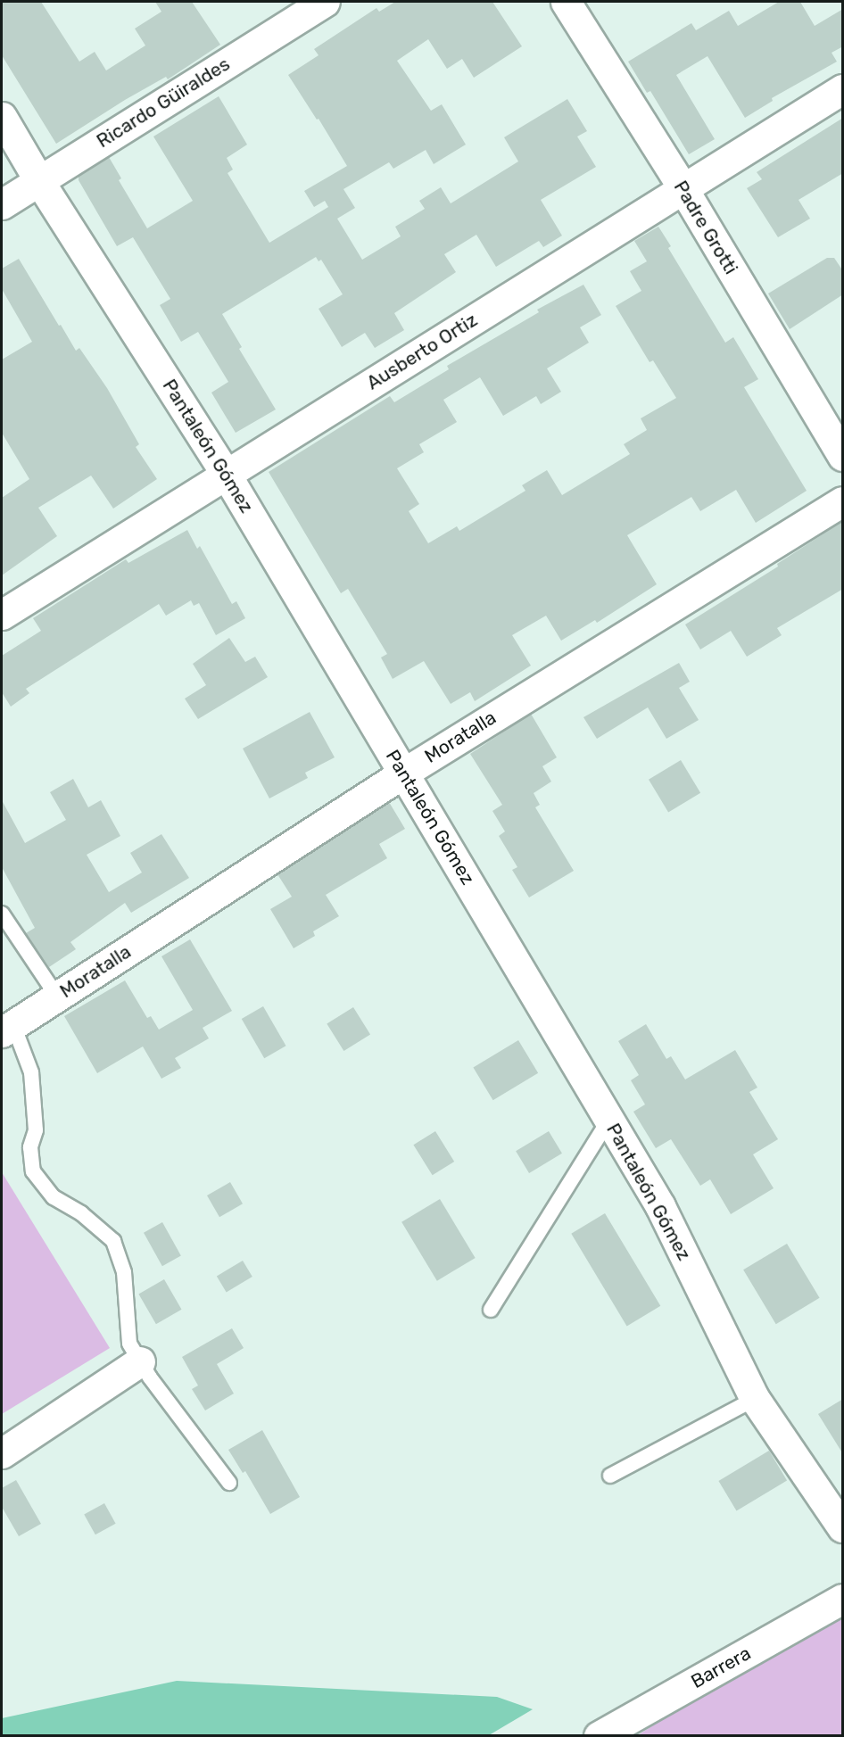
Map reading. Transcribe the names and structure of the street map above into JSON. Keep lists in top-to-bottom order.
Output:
{
  "streets": {
    "street": [
      "Ricardo Güiraldes",
      "Padre Grotti",
      "Ausberto Ortiz",
      "Pantaleón Gómez",
      "Moratalla",
      "Barrera"
    ]
  },
  "crossings": [
    ["Ricardo Güiraldes", "Pantaleón Gómez"],
    ["Padre Grotti", "Ausberto Ortiz"],
    ["Ausberto Ortiz", "Pantaleón Gómez"],
    ["Pantaleón Gómez", "Moratalla"]
  ]
}
